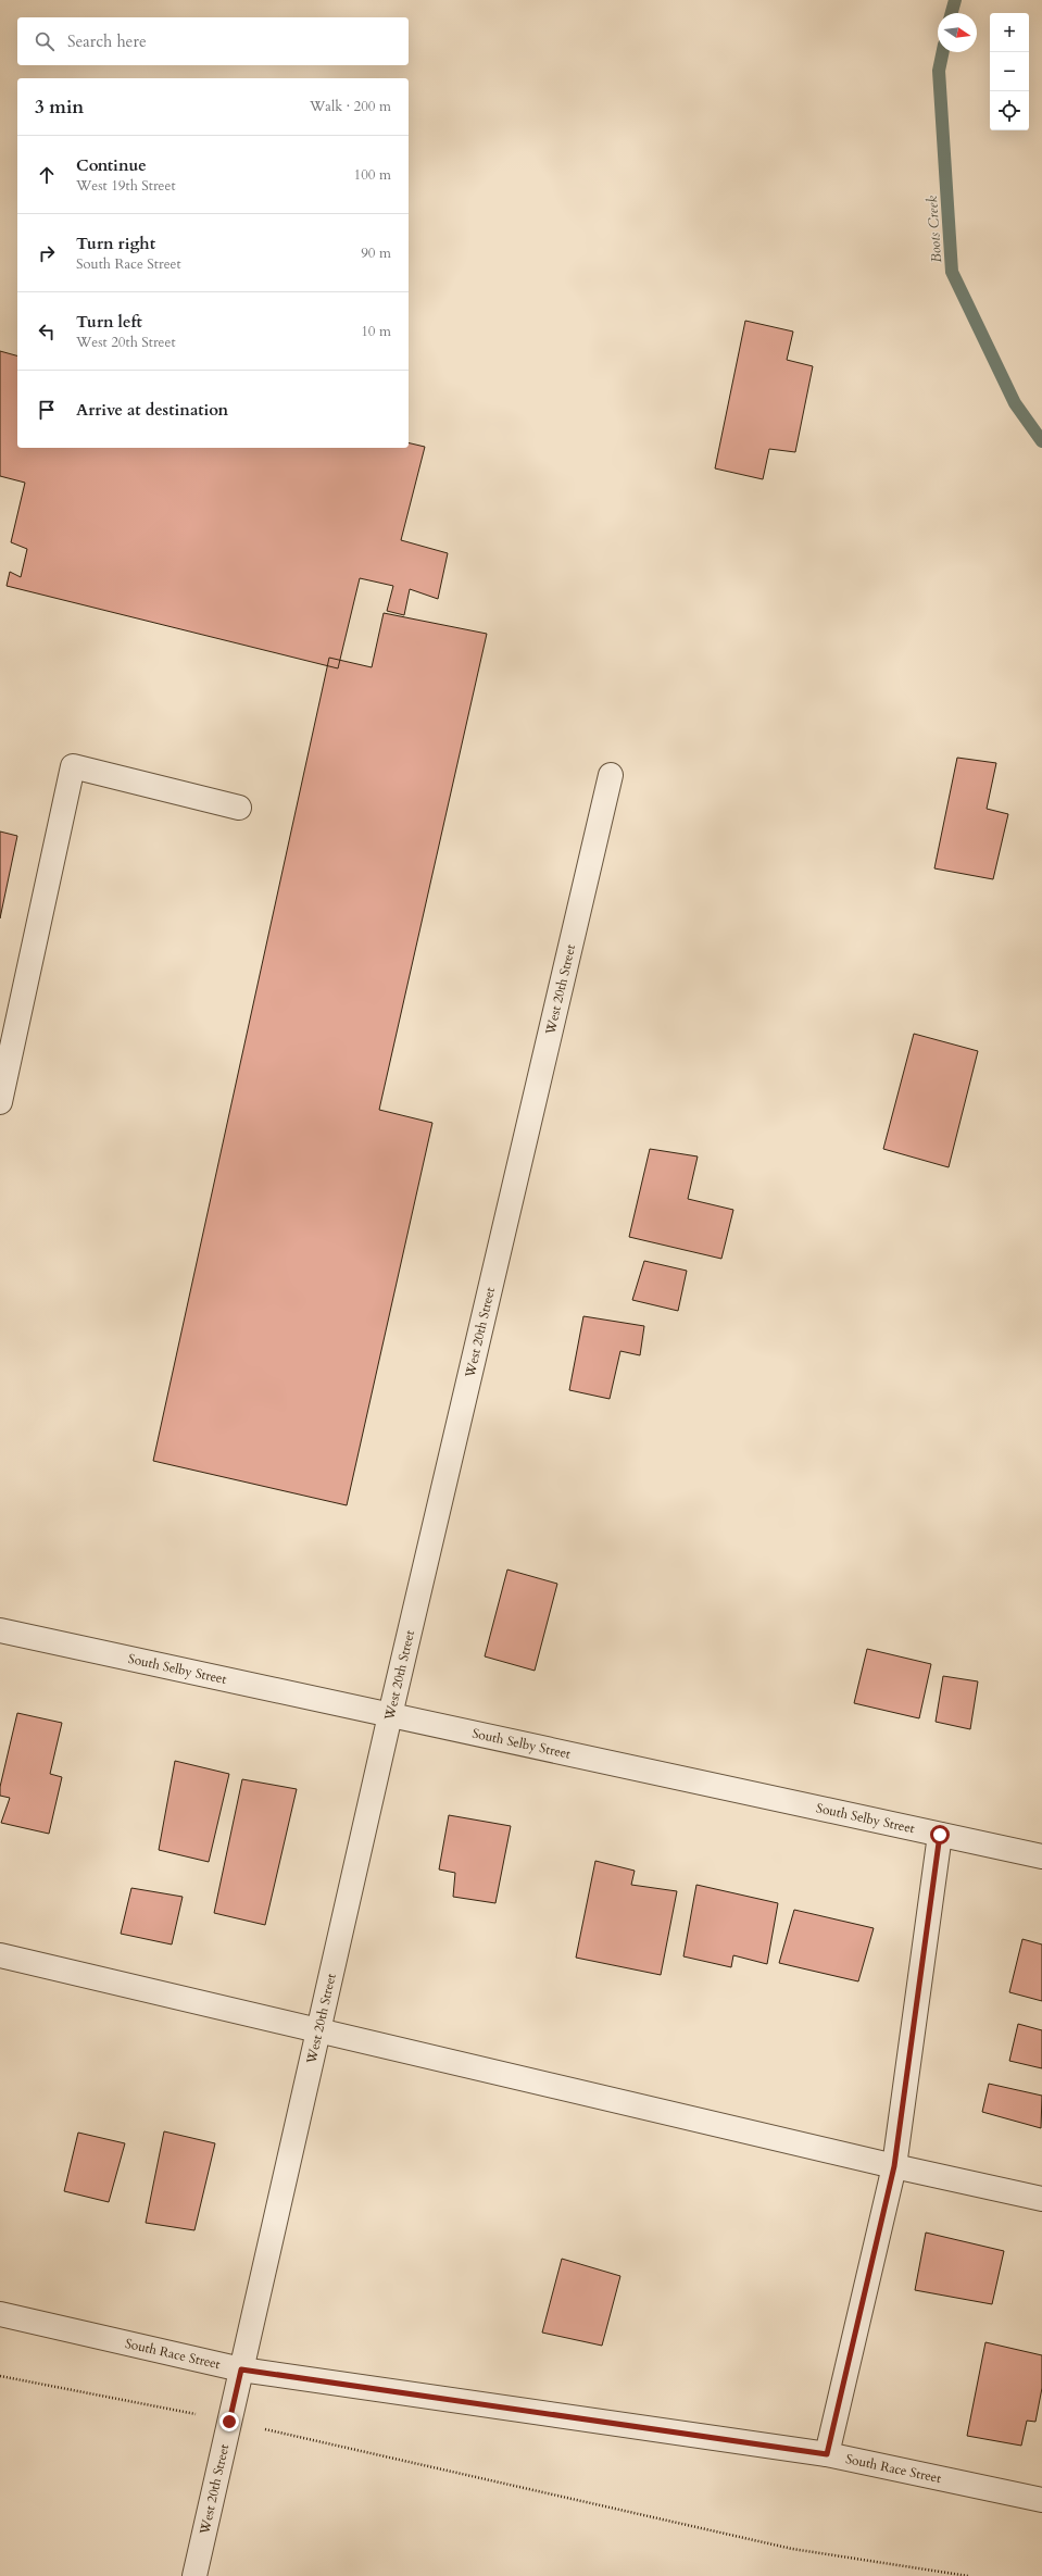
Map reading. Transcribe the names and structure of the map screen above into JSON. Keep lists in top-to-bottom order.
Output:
{
  "streets": {
    "street": ["West 20th Street", "South Selby Street", "South Race Street"]
  },
  "crossings": [
    ["West 20th Street", "South Selby Street"],
    ["West 20th Street", "South Race Street"]
  ],
  "water": ["Boots Creek"],
  "north": "right",
  "page": {
    "map_buttons": ["+", "−"],
    "search": "Search here",
    "heading": ["3 min", "Walk · 200 m"],
    "list": [
      ["Continue", "West 19th Street", "100 m"],
      ["Turn right", "South Race Street", "90 m"],
      ["Turn left", "West 20th Street", "10 m"],
      "Arrive at destination"
    ]
  }
}
